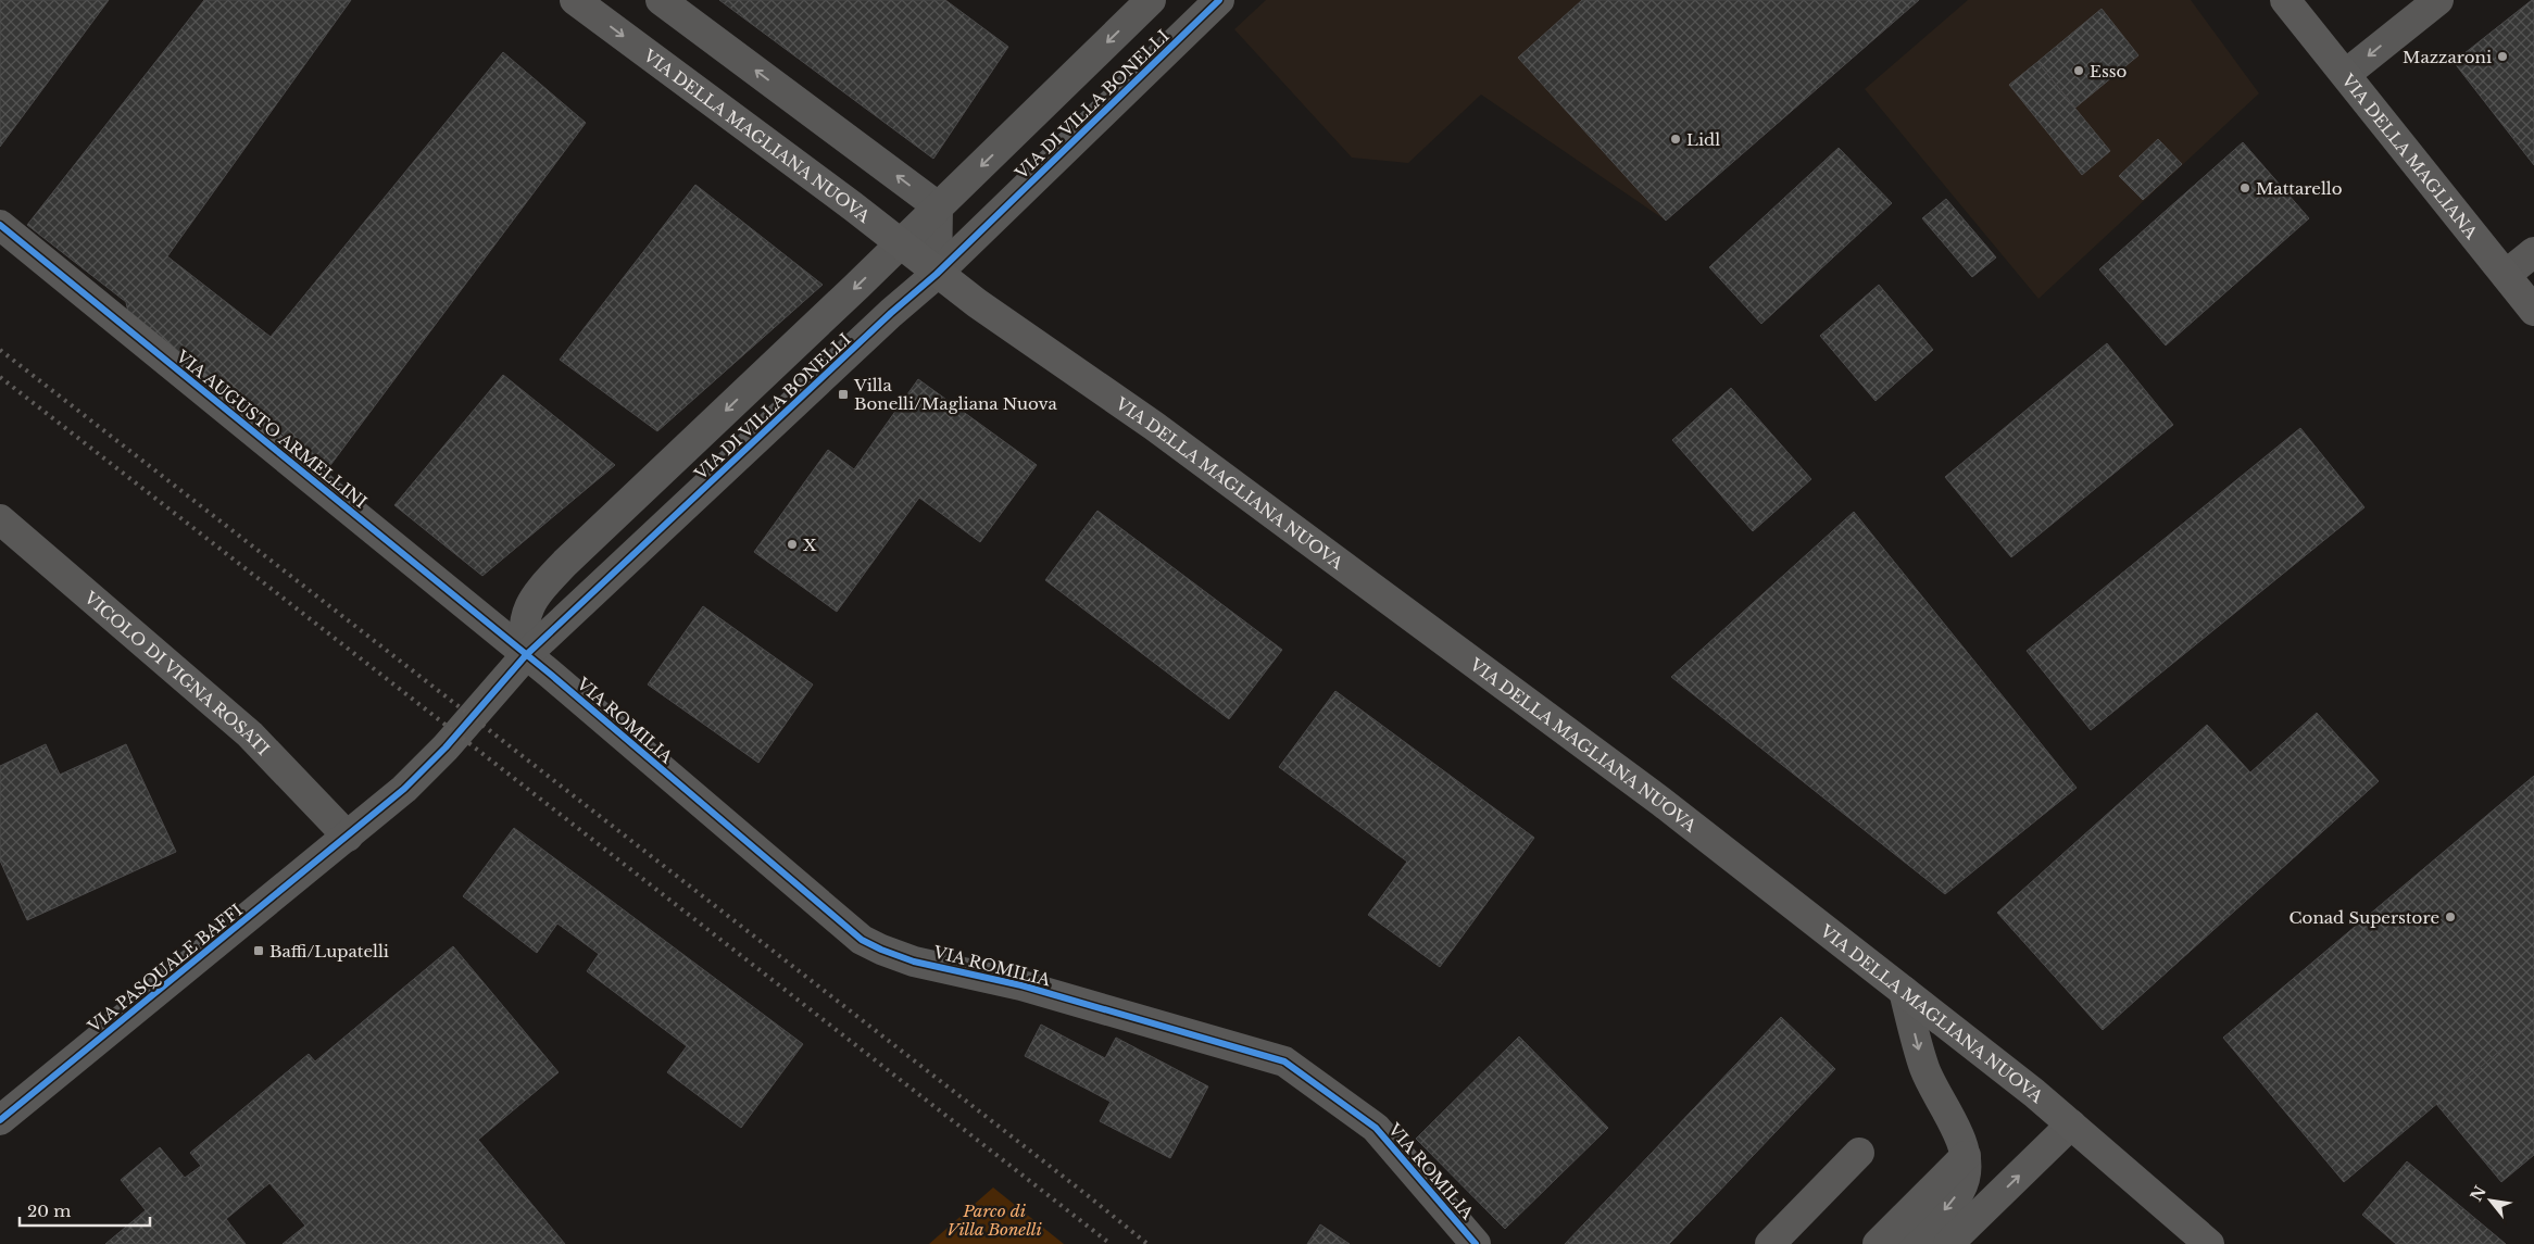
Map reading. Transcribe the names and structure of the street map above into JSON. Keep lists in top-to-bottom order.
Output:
{
  "streets": {
    "main road": ["VIA DELLA MAGLIANA NUOVA", "VIA DELLA MAGLIANA"],
    "street": [
      "VIA DI VILLA BONELLI",
      "VIA AUGUSTO ARMELLINI",
      "VICOLO DI VIGNA ROSATI",
      "VIA ROMILIA",
      "VIA PASQUALE BAFFI"
    ]
  },
  "crossings": [
    ["VIA DI VILLA BONELLI", "VIA DELLA MAGLIANA NUOVA"],
    ["VIA DI VILLA BONELLI", "VIA AUGUSTO ARMELLINI"],
    ["VIA DI VILLA BONELLI", "VICOLO DI VIGNA ROSATI"],
    ["VIA DI VILLA BONELLI", "VIA ROMILIA"],
    ["VIA DI VILLA BONELLI", "VIA PASQUALE BAFFI"],
    ["VIA AUGUSTO ARMELLINI", "VIA ROMILIA"],
    ["VICOLO DI VIGNA ROSATI", "VIA PASQUALE BAFFI"]
  ],
  "parks": ["Parco di Villa Bonelli"],
  "places": {
    "other": [
      "Mazzaroni",
      "Esso",
      "Lidl",
      "Mattarello",
      "X",
      "Conad Superstore"
    ],
    "transit": ["Villa Bonelli/Magliana Nuova", "Baffi/Lupatelli"]
  },
  "scale_bar": "20 m",
  "north": "top left"
}
